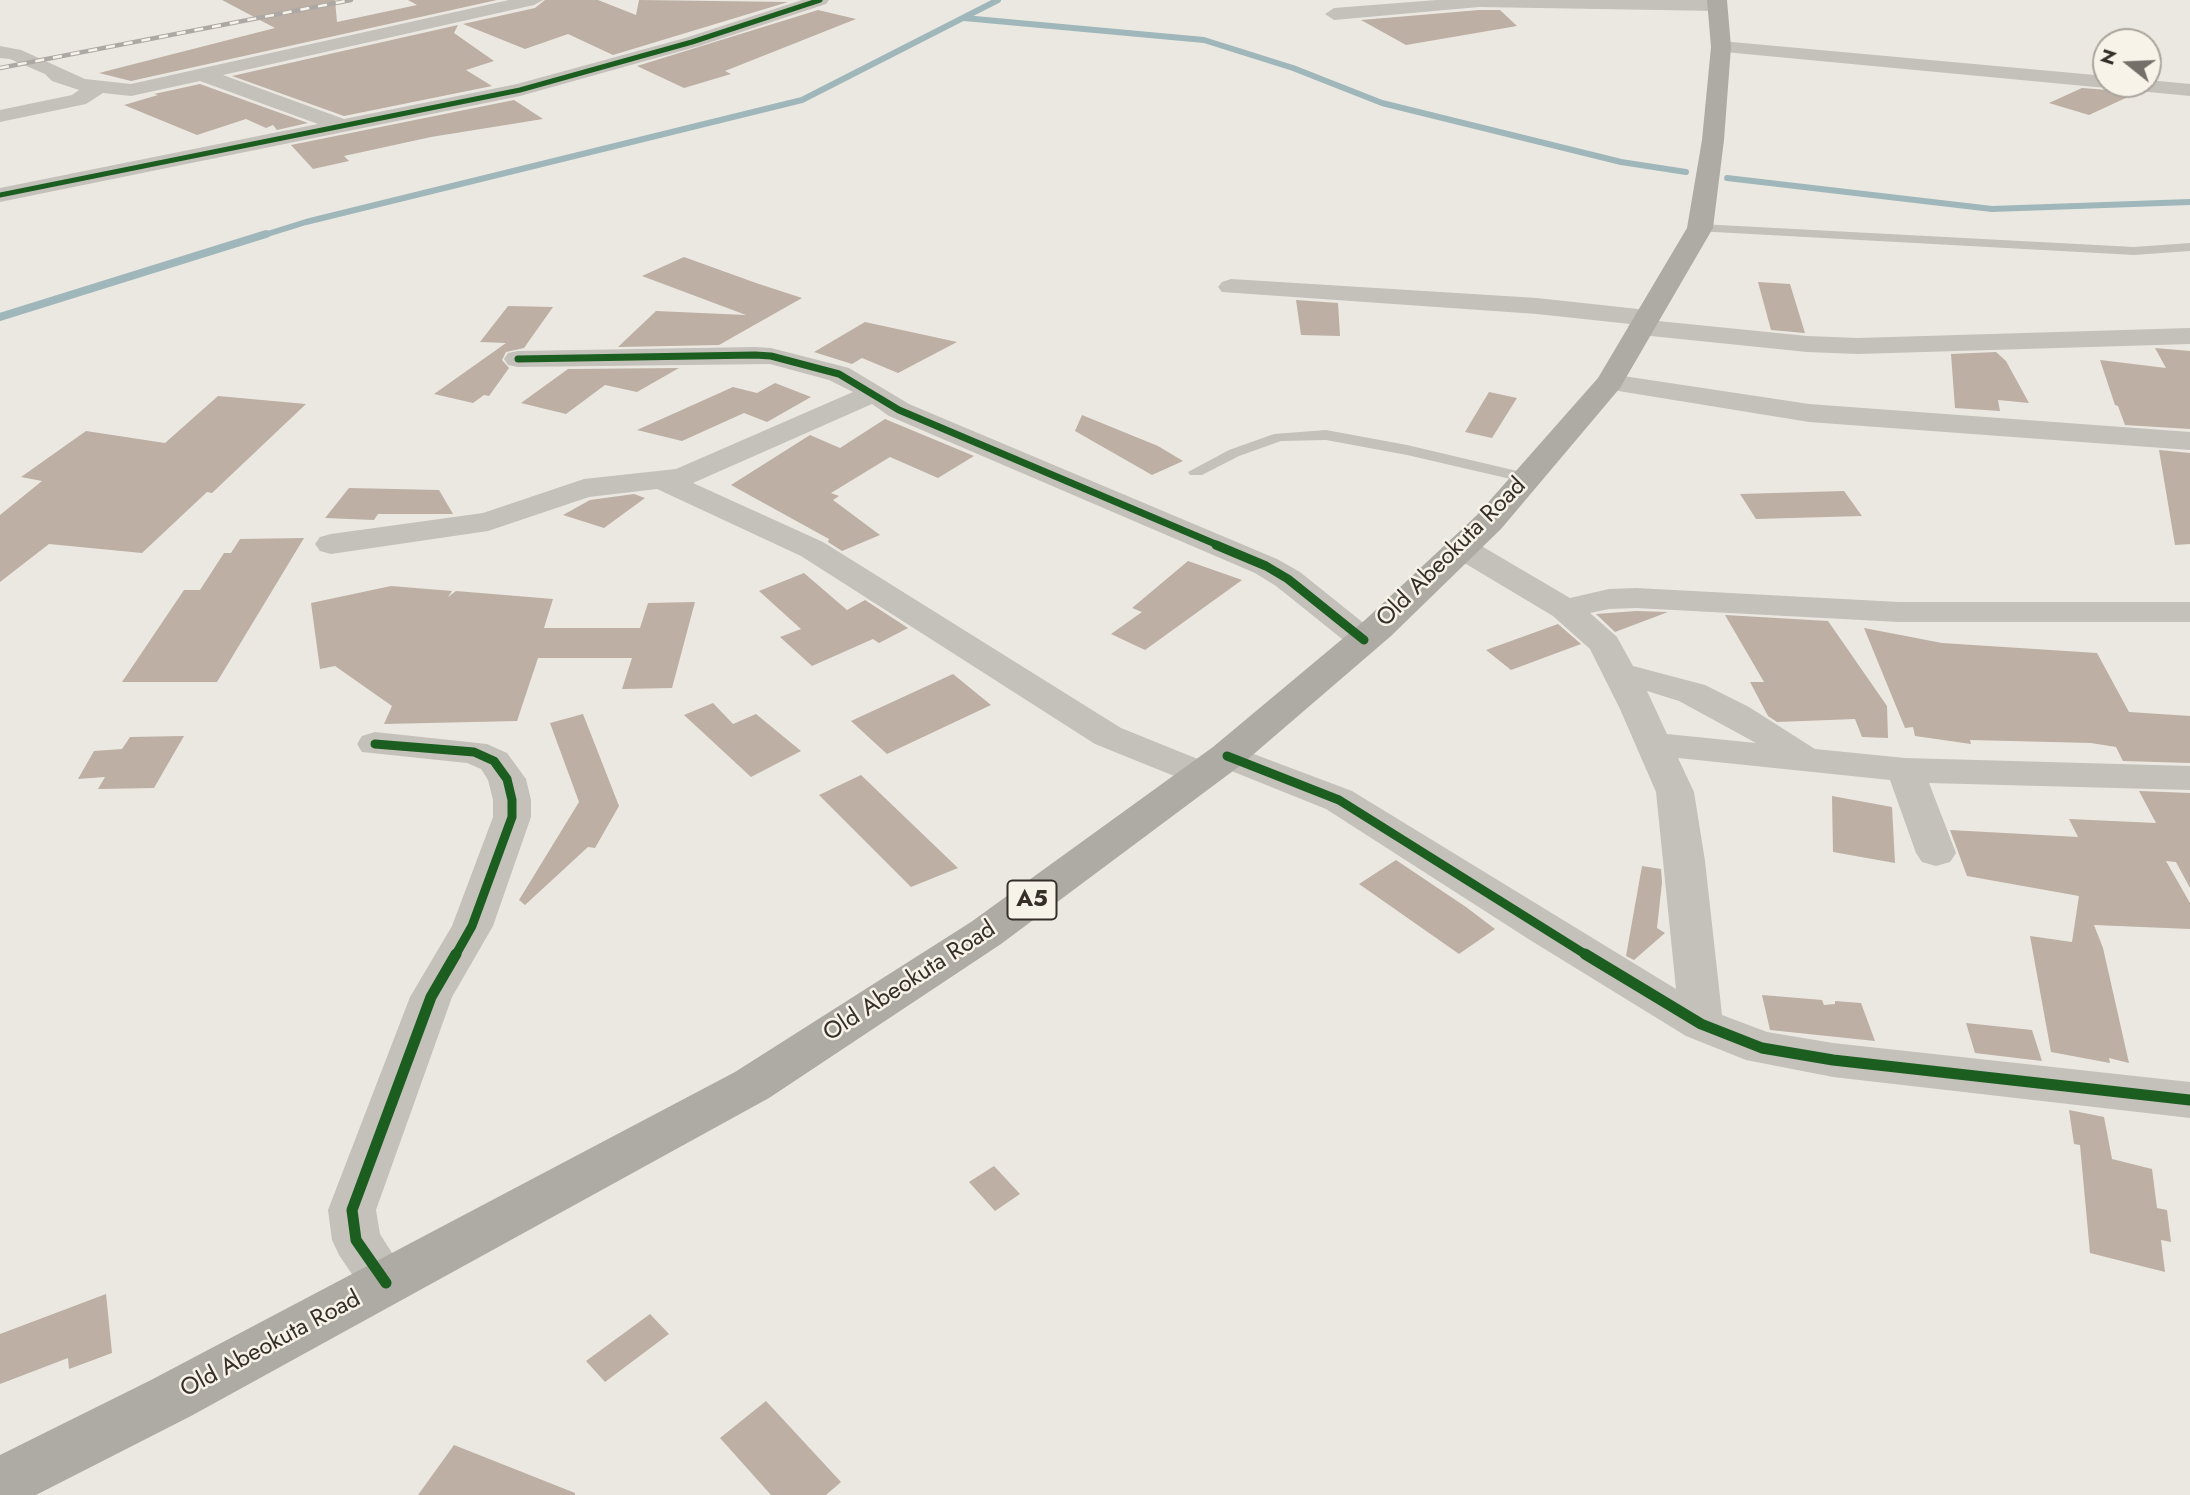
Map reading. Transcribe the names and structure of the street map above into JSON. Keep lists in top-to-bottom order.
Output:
{
  "streets": {
    "highway": ["Old Abeokuta Road", "A5"]
  },
  "north": "left"
}
